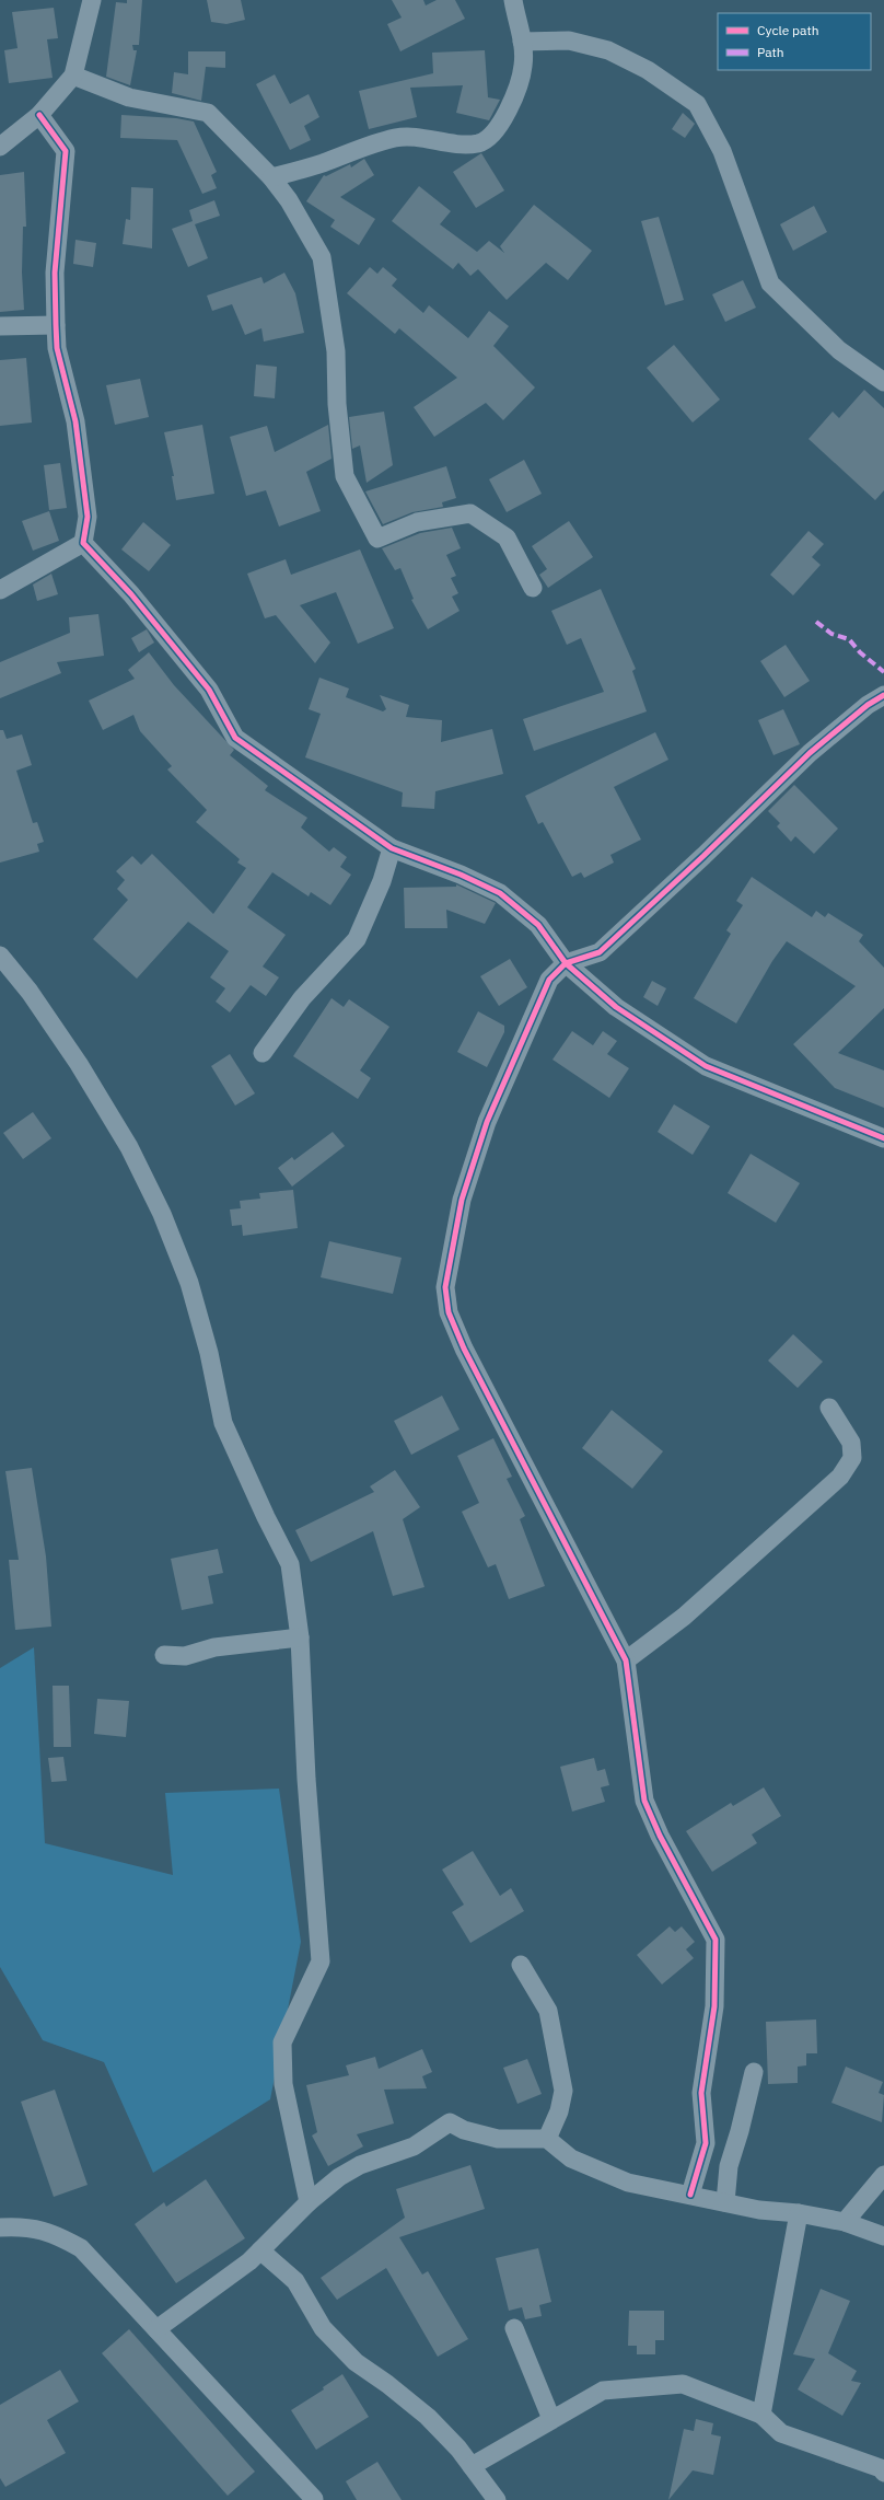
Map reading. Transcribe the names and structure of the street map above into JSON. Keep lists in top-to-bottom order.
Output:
{
  "legend": ["Cycle path", "Path"]
}
